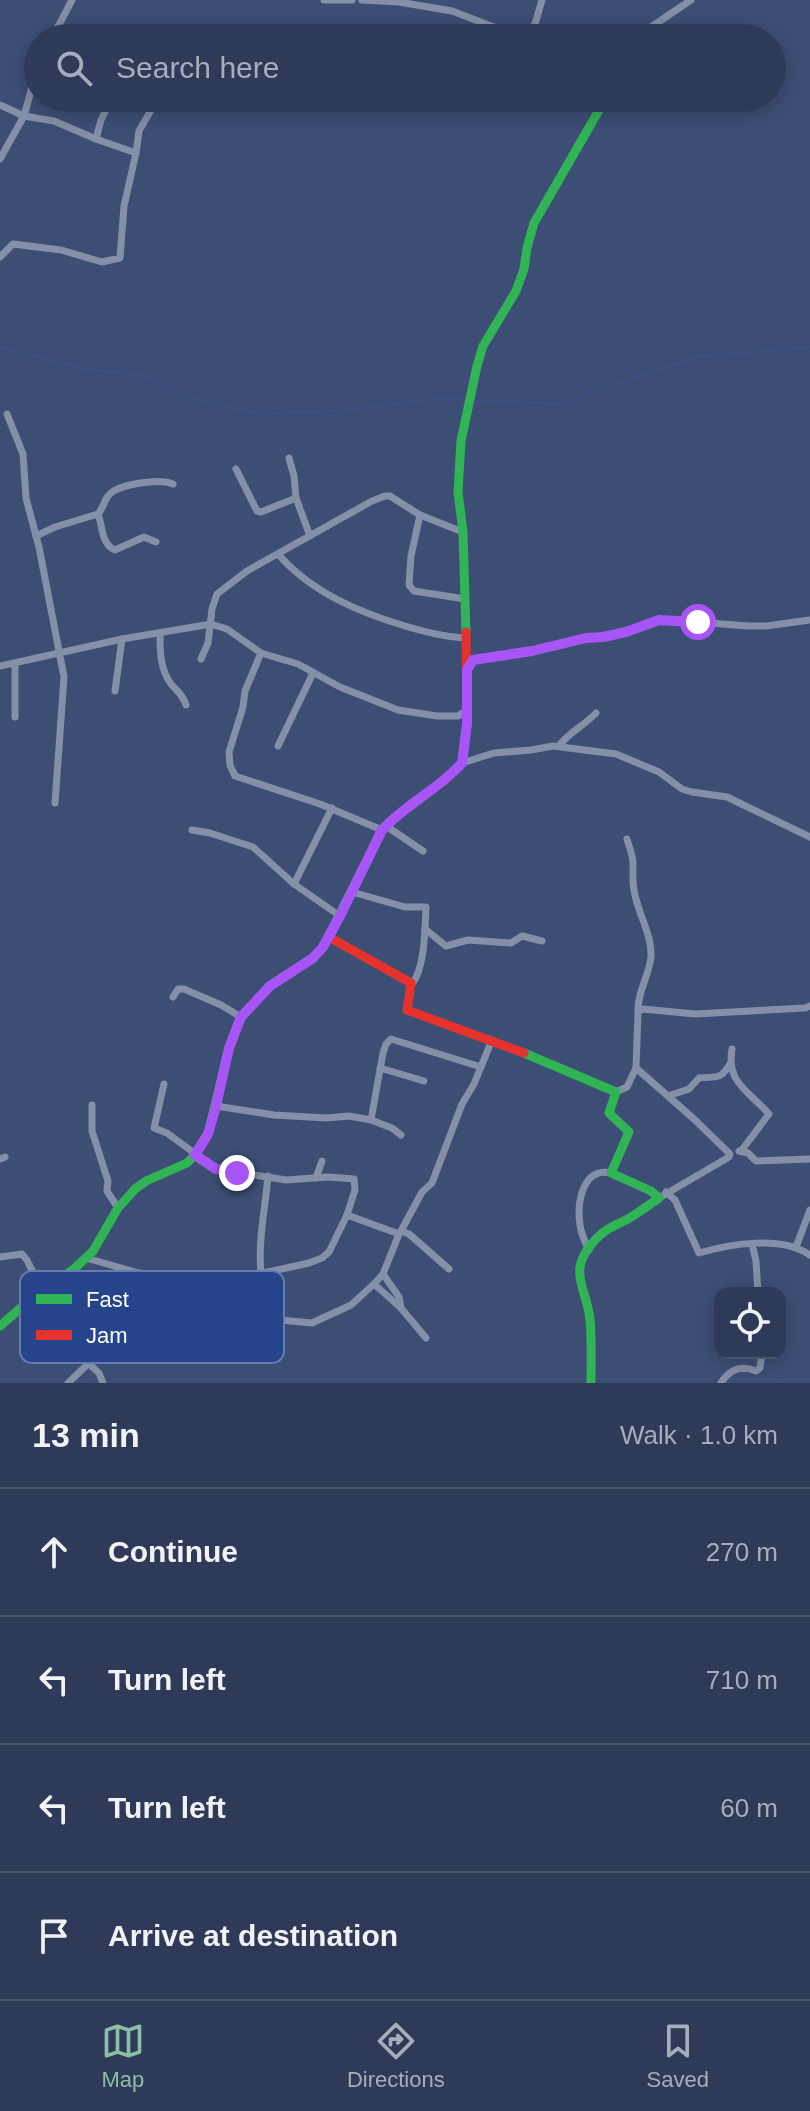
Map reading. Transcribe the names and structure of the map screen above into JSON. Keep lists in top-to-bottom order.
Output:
{
  "legend": ["Fast", "Jam"],
  "page": {
    "search": "Search here",
    "heading": ["13 min", "Walk · 1.0 km"],
    "list": [
      ["Continue", "270 m"],
      ["Turn left", "710 m"],
      ["Turn left", "60 m"],
      "Arrive at destination"
    ],
    "nav": ["Map", "Directions", "Saved"]
  }
}
